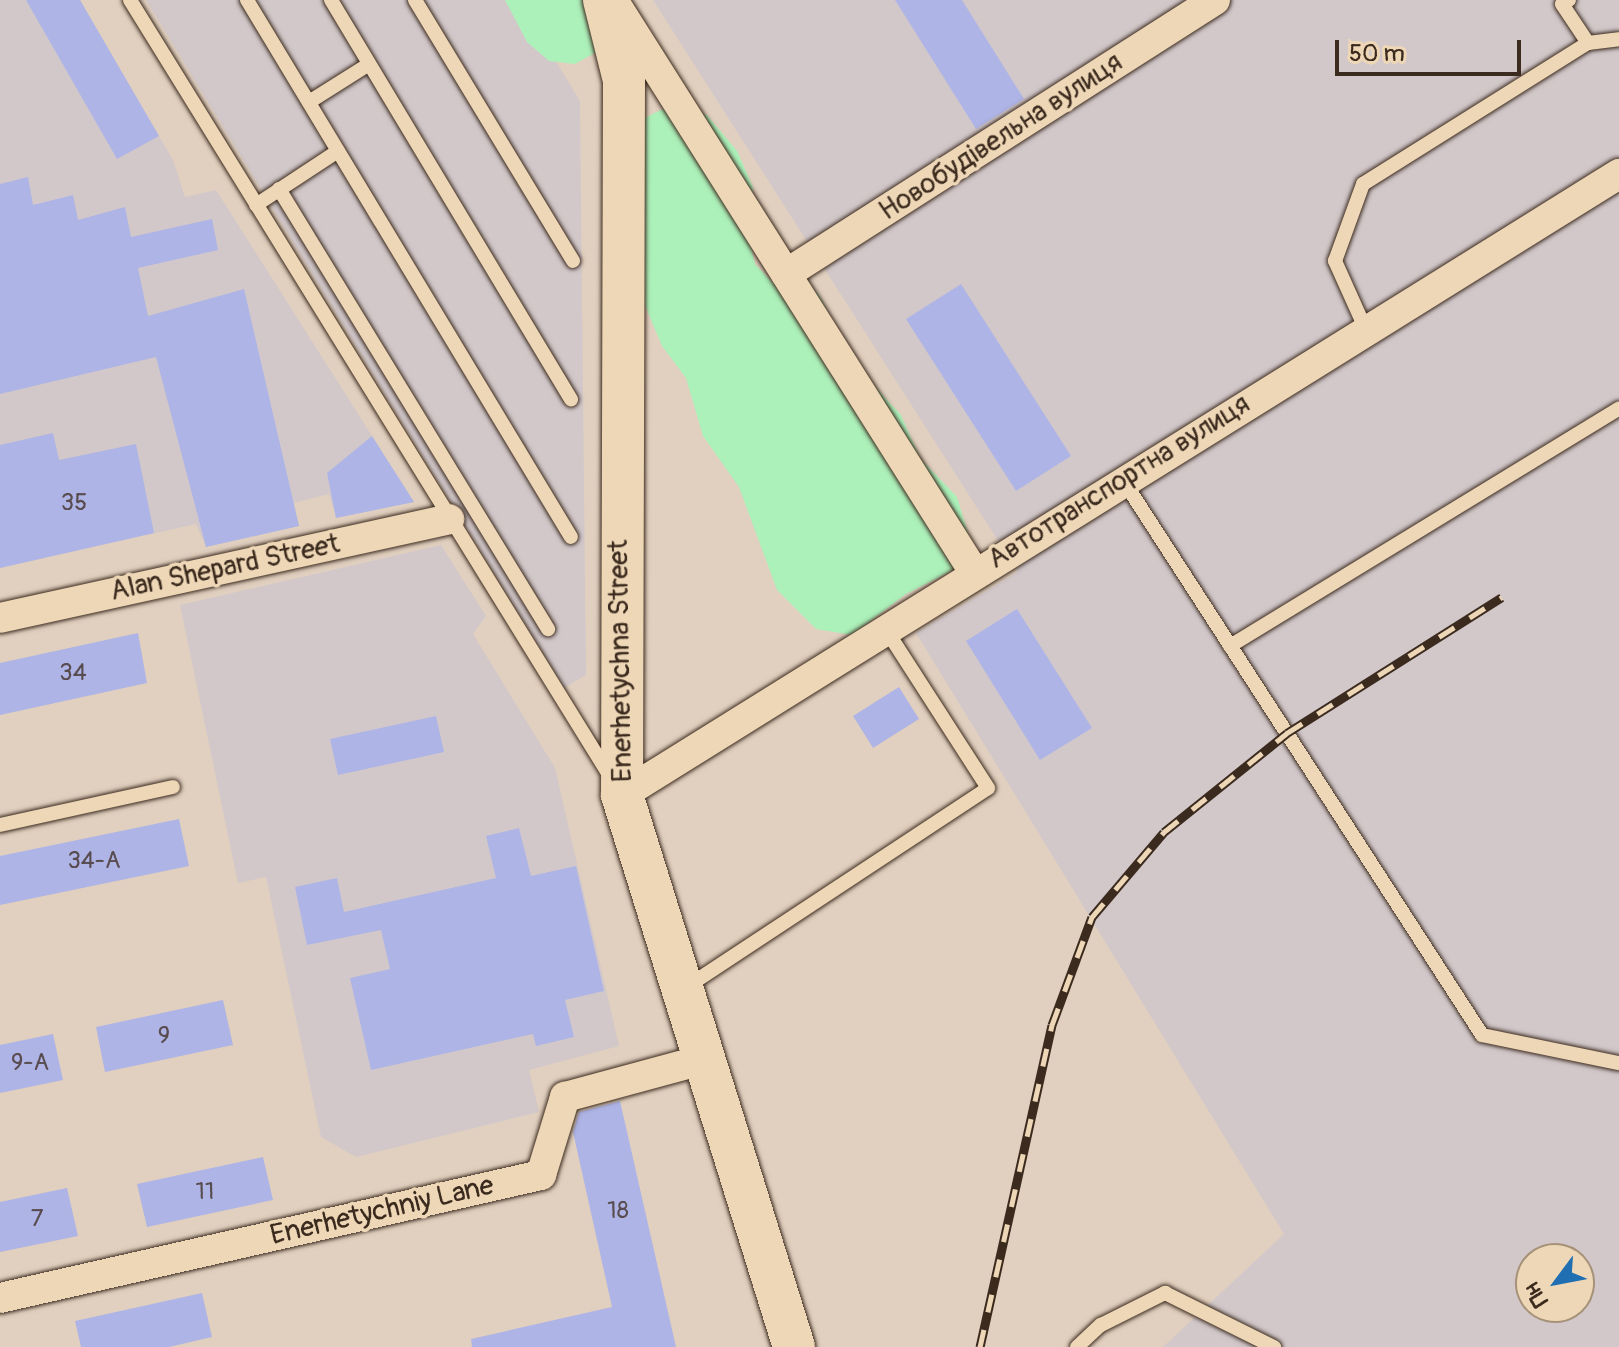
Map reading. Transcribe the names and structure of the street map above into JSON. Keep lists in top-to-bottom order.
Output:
{
  "streets": {
    "main road": ["Enerhetychna Street"],
    "street": [
      "Новобудівельна вулиця",
      "Автотранспортна вулиця",
      "Alan Shepard Street",
      "Enerhetychniy Lane"
    ]
  },
  "crossings": [
    ["Автотранспортна вулиця", "Enerhetychna Street"],
    ["Enerhetychna Street", "Enerhetychniy Lane"]
  ],
  "house_numbers": [
    "35",
    "34",
    "34-А",
    "9",
    "9-А",
    "11",
    "18",
    "7"
  ],
  "scale_bar": "50 m",
  "north": "bottom left"
}
